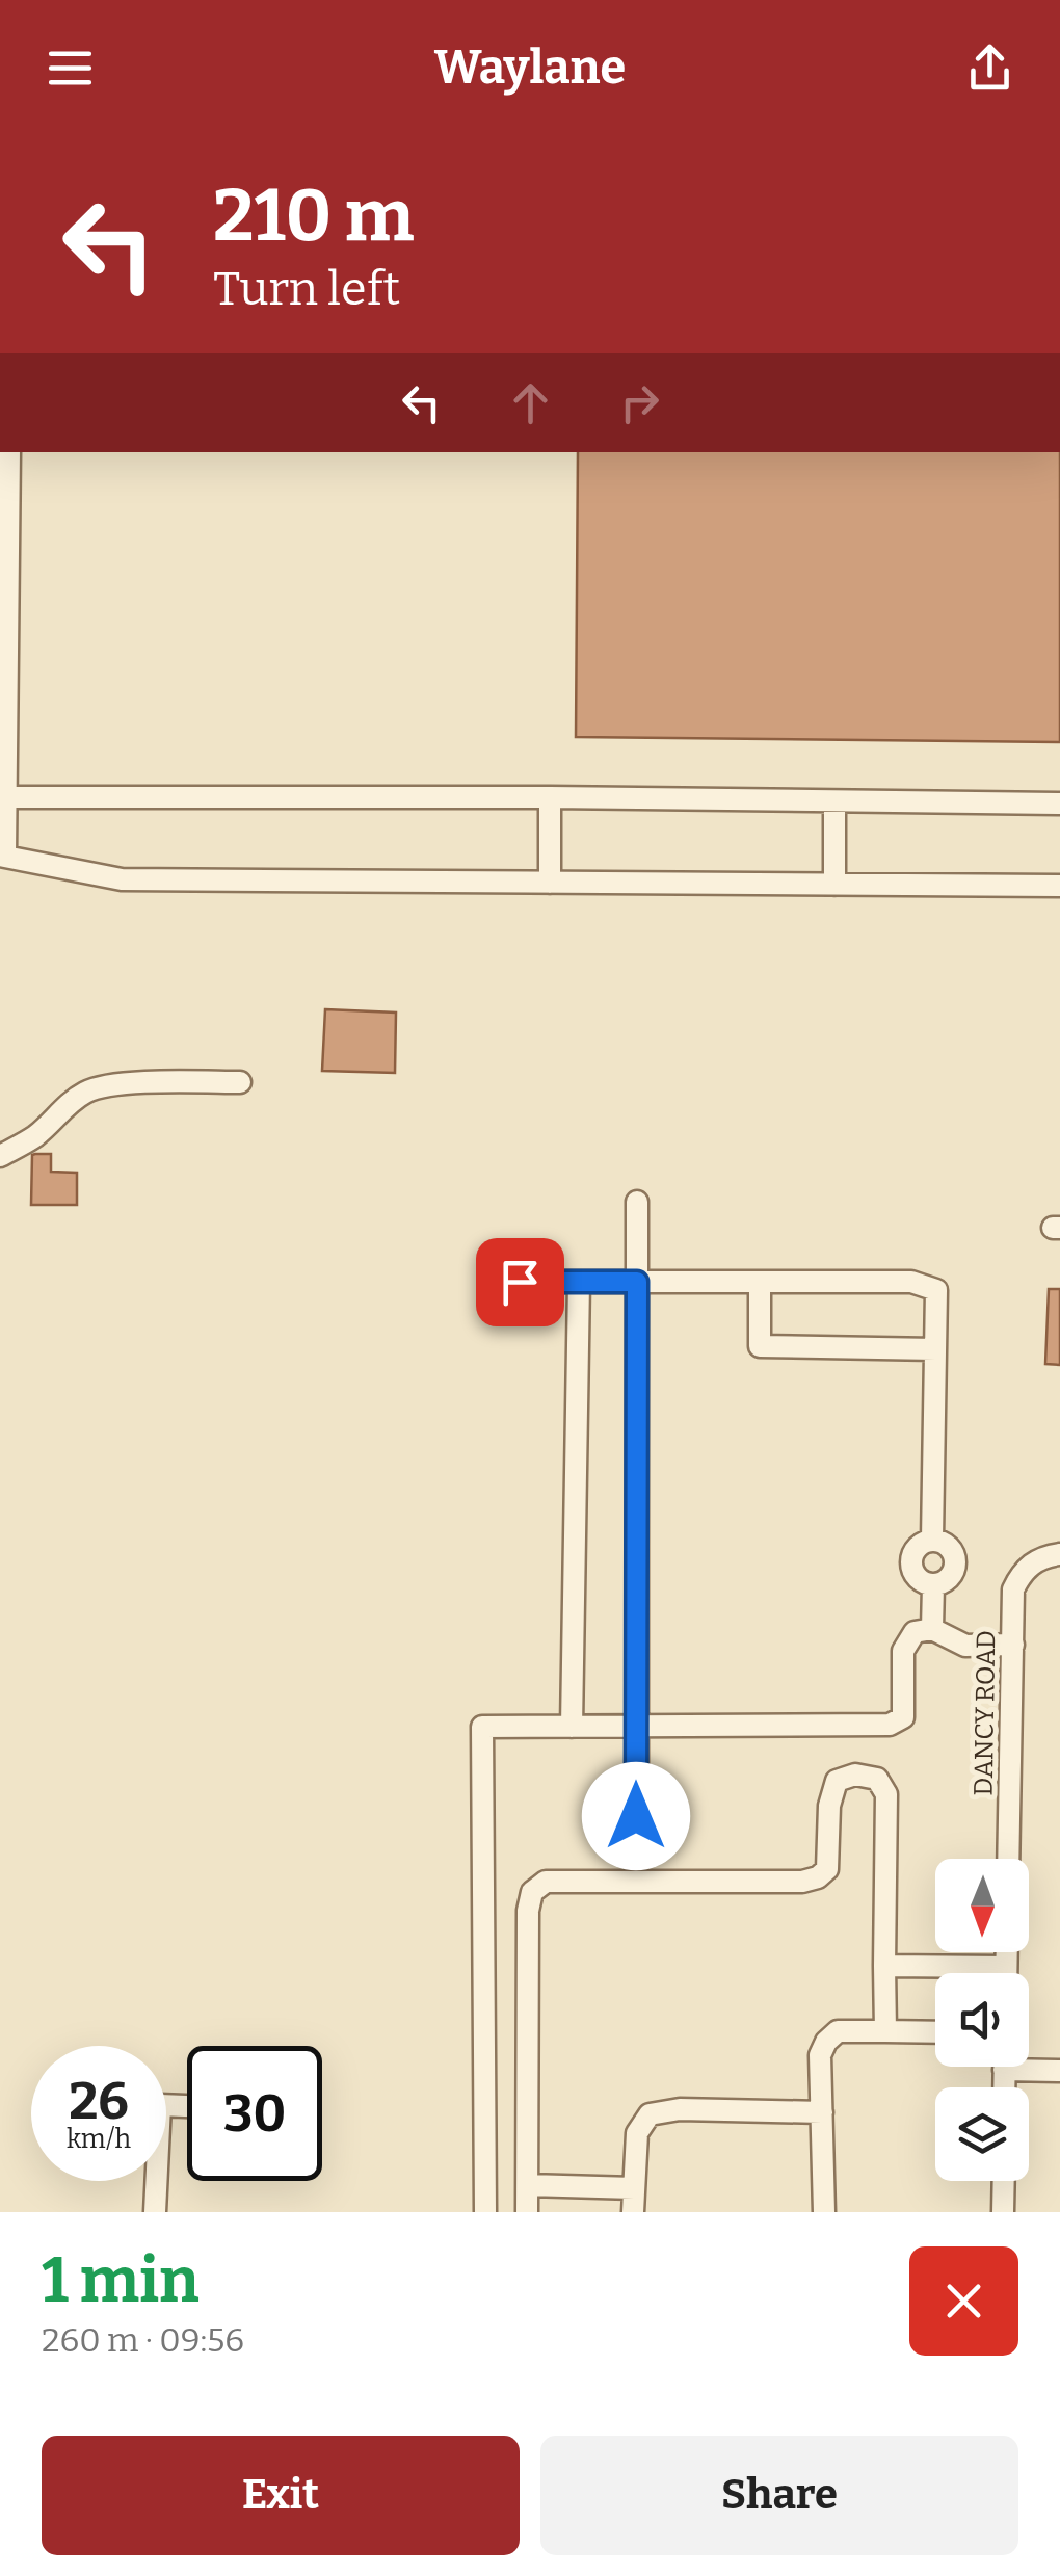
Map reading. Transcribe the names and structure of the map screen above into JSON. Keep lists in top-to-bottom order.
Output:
{
  "streets": {
    "street": ["DANCY ROAD"]
  },
  "north": "bottom",
  "page": {
    "header": "Waylane",
    "turn": ["210 m", "Turn left"],
    "speed": "26 km/h",
    "limit": "30",
    "heading": ["1 min", "260 m · 09:56"],
    "buttons": ["Exit", "Share"]
  }
}
